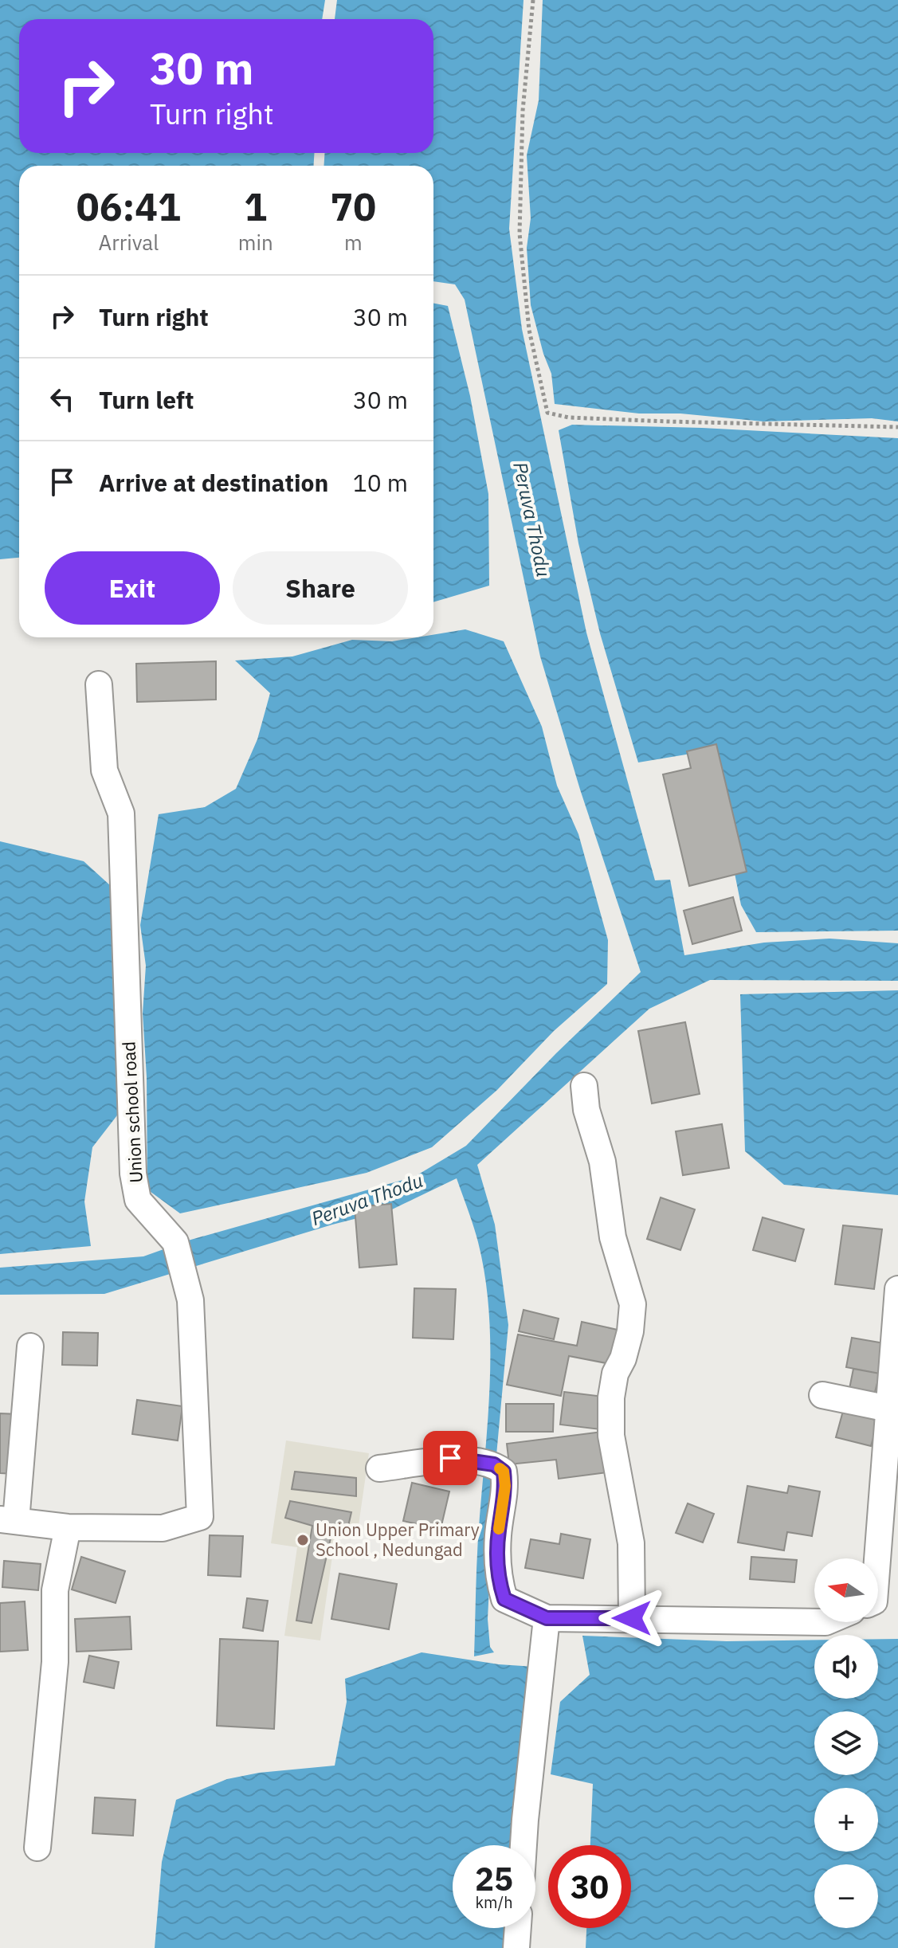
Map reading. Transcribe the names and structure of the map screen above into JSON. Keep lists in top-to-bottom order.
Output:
{
  "streets": {
    "street": ["Union school road"]
  },
  "water": ["Peruva Thodu"],
  "places": ["Union Upper Primary School , Nedungad"],
  "north": "left",
  "page": {
    "turn": ["30 m", "Turn right"],
    "eta": [
      "06:41",
      "Arrival",
      "1",
      "min",
      "70",
      "m"
    ],
    "list": [
      {
        "name": "Turn right",
        "value": "30 m"
      },
      {
        "name": "Turn left",
        "value": "30 m"
      },
      {
        "name": "Arrive at destination",
        "value": "10 m"
      }
    ],
    "buttons": ["Exit", "Share"],
    "map_buttons": ["+", "−"],
    "speed": "25 km/h",
    "limit": "30"
  }
}
